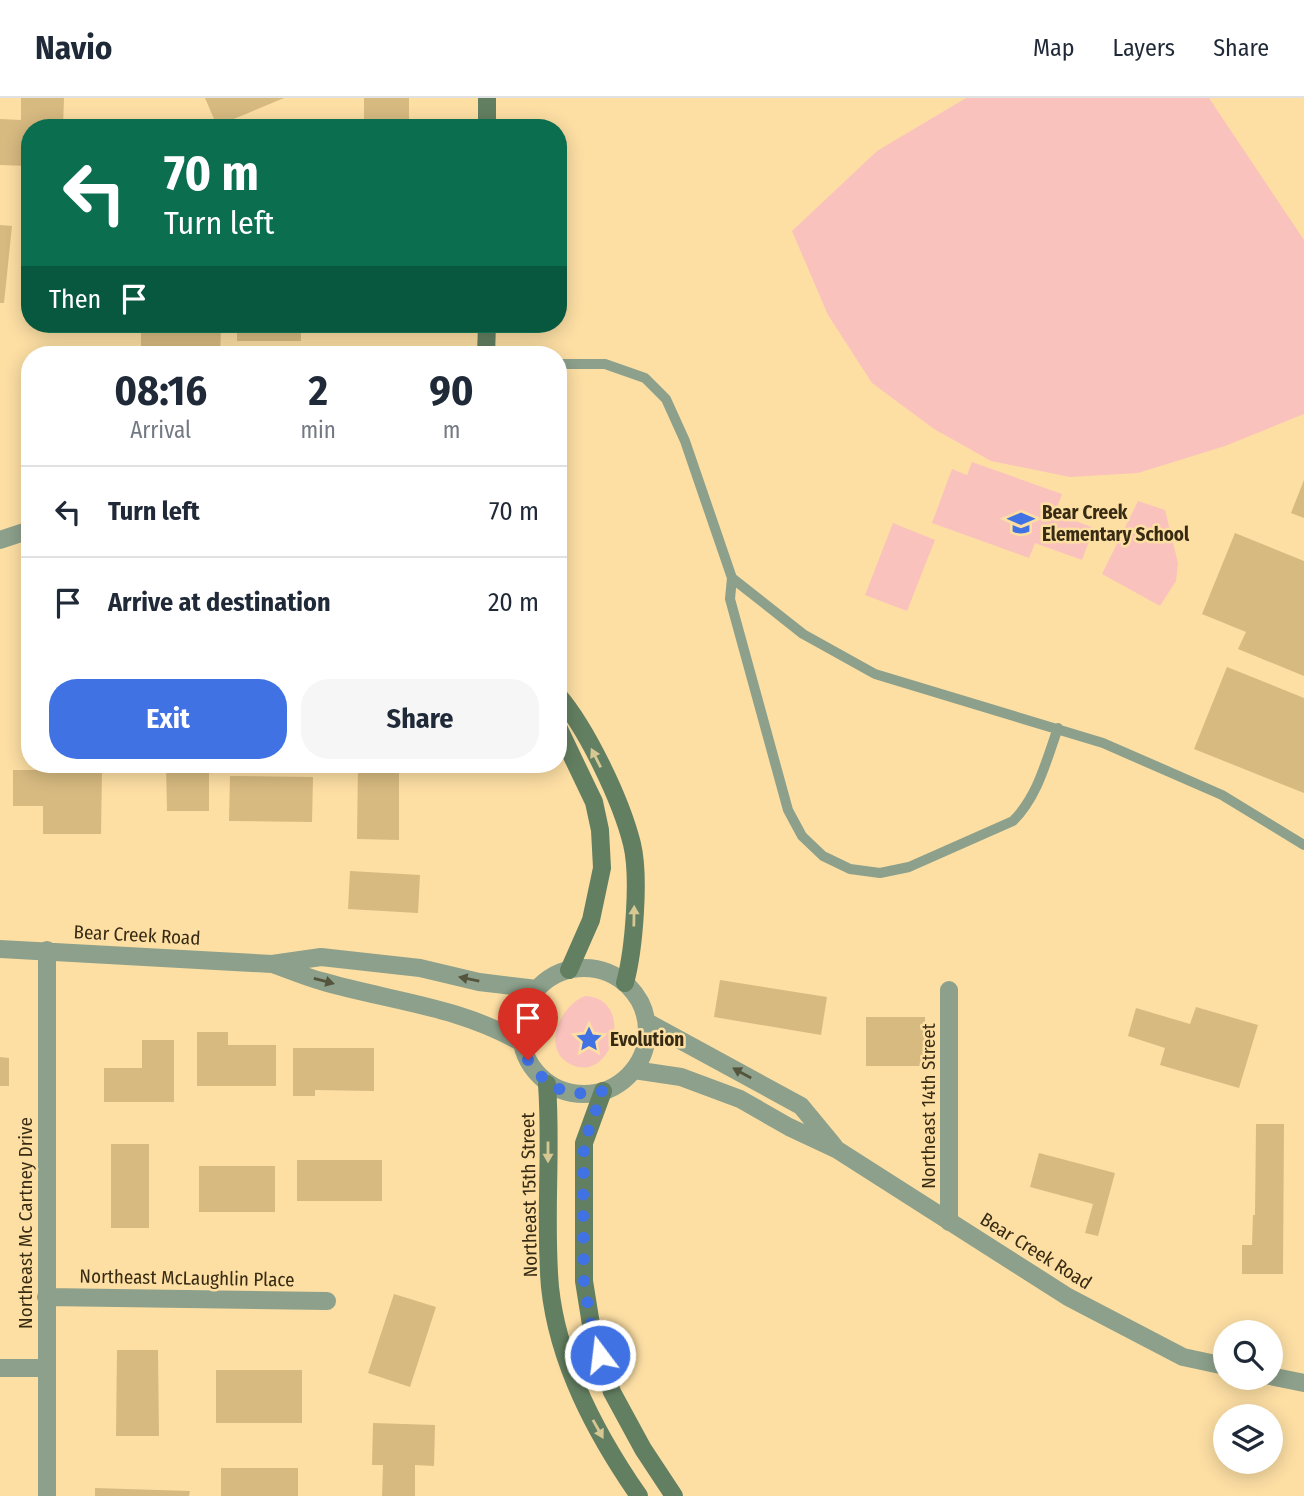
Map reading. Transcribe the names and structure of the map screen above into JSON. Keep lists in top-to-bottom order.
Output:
{
  "streets": {
    "main road": ["Northeast 15th Street"],
    "street": [
      "Bear Creek Road",
      "Northeast 14th Street",
      "Northeast Mc Cartney Drive",
      "Northeast McLaughlin Place"
    ]
  },
  "crossings": [
    ["Bear Creek Road", "Northeast 14th Street"],
    ["Bear Creek Road", "Northeast 15th Street"],
    ["Bear Creek Road", "Northeast Mc Cartney Drive"],
    ["Northeast Mc Cartney Drive", "Northeast McLaughlin Place"]
  ],
  "places": {
    "school or university": ["Bear Creek Elementary School"],
    "place": ["Evolution"]
  },
  "page": {
    "header": "Navio",
    "nav": ["Map", "Layers", "Share"],
    "turn": ["70 m", "Turn left"],
    "then": "Then",
    "eta": [
      "08:16",
      "Arrival",
      "2",
      "min",
      "90",
      "m"
    ],
    "list": [
      {
        "name": "Turn left",
        "value": "70 m"
      },
      {
        "name": "Arrive at destination",
        "value": "20 m"
      }
    ],
    "buttons": ["Exit", "Share"]
  }
}
